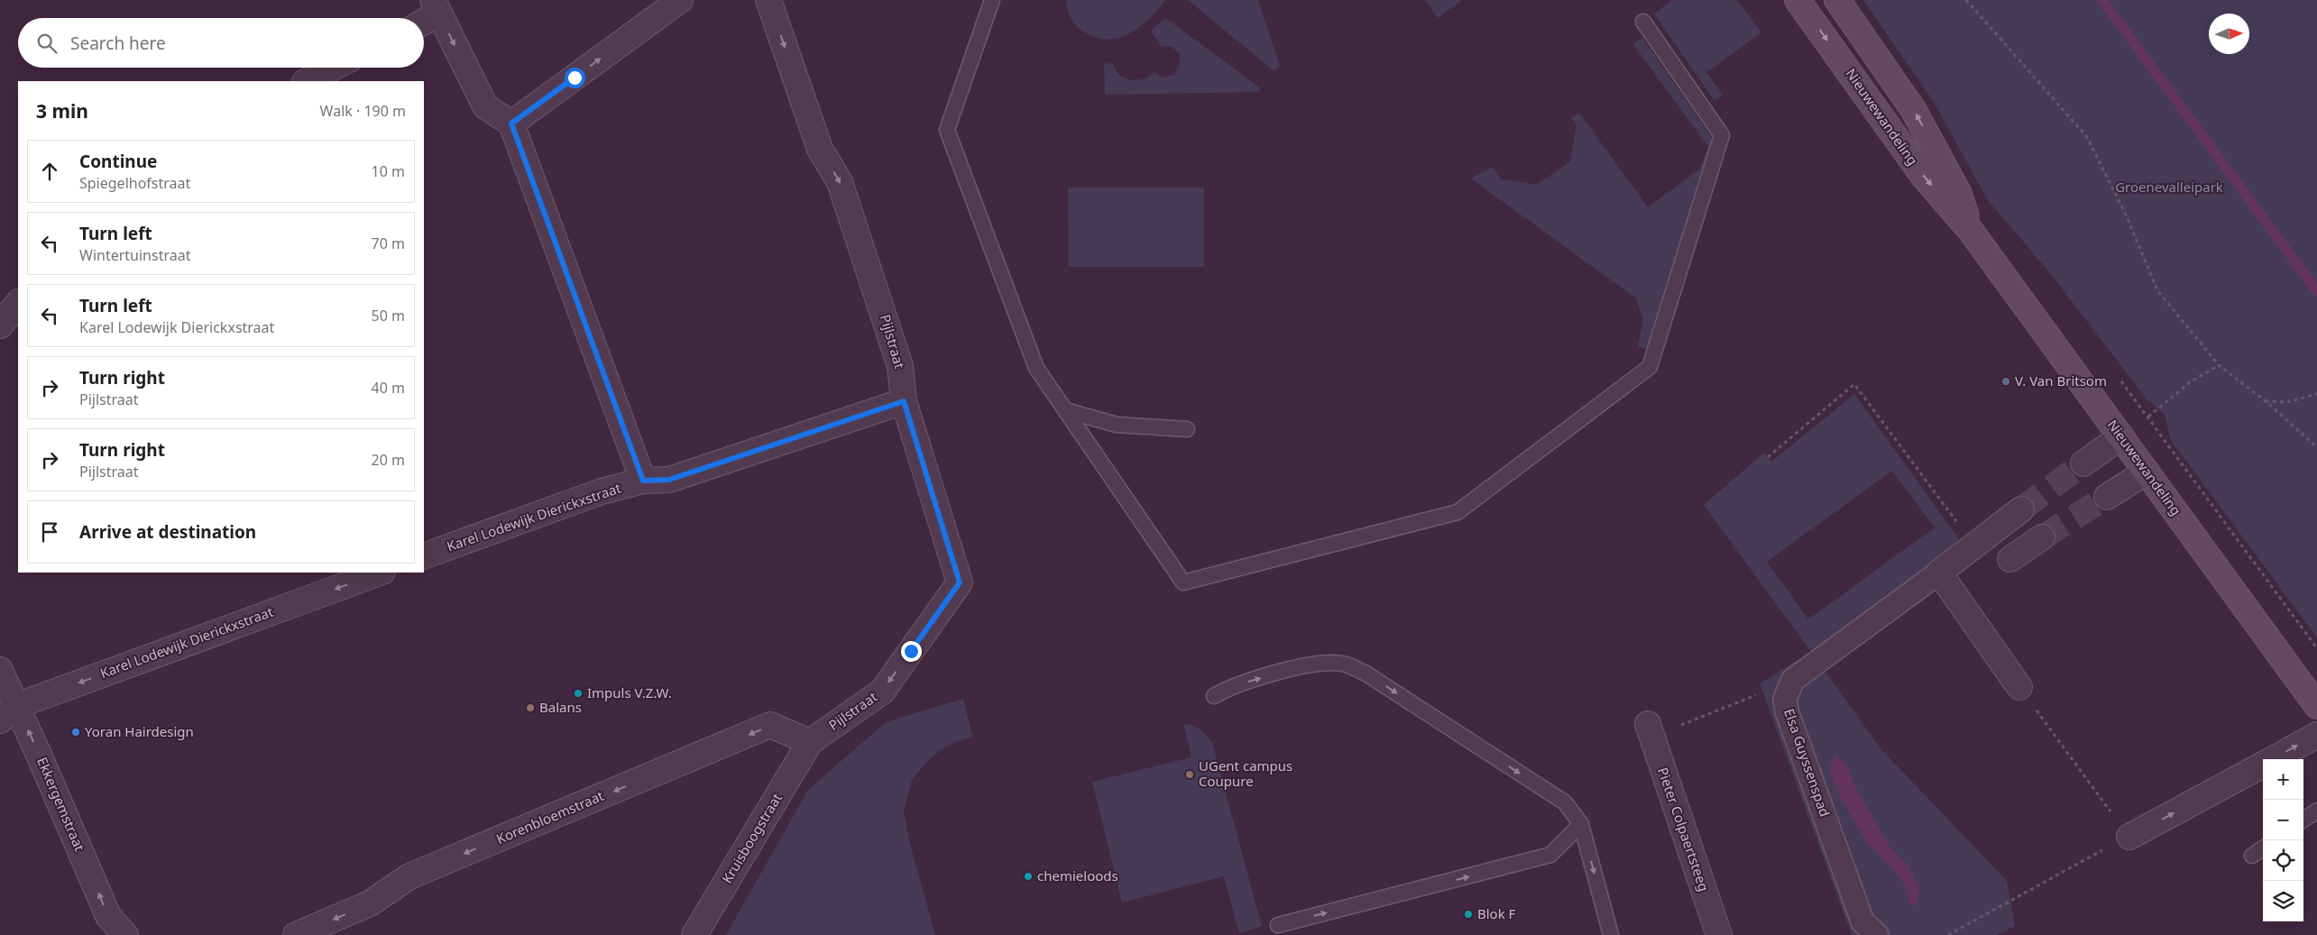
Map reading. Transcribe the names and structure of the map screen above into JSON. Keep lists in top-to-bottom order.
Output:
{
  "streets": {
    "main road": ["Nieuwewandeling"],
    "street": [
      "Pijlstraat",
      "Karel Lodewijk Dierickxstraat",
      "Elsa Guyssenspad",
      "Ekkergemstraat",
      "Korenbloemstraat",
      "Pieter Colpaertsteeg",
      "Kruisboogstraat"
    ]
  },
  "crossings": [
    ["Pijlstraat", "Karel Lodewijk Dierickxstraat"],
    ["Pijlstraat", "Korenbloemstraat"],
    ["Pijlstraat", "Kruisboogstraat"],
    ["Karel Lodewijk Dierickxstraat", "Ekkergemstraat"],
    ["Korenbloemstraat", "Kruisboogstraat"]
  ],
  "one_way": [
    "Pijlstraat",
    "Karel Lodewijk Dierickxstraat",
    "Ekkergemstraat",
    "Korenbloemstraat"
  ],
  "parks": ["Groenevalleipark"],
  "places": [
    "V. Van Britsom",
    "Impuls V.Z.W.",
    "Balans",
    "Yoran Hairdesign",
    "UGent campus Coupure",
    "chemieloods",
    "Blok F"
  ],
  "north": "right",
  "page": {
    "search": "Search here",
    "heading": ["3 min", "Walk · 190 m"],
    "list": [
      ["Continue", "Spiegelhofstraat", "10 m"],
      ["Turn left", "Wintertuinstraat", "70 m"],
      ["Turn left", "Karel Lodewijk Dierickxstraat", "50 m"],
      ["Turn right", "Pijlstraat", "40 m"],
      ["Turn right", "Pijlstraat", "20 m"],
      "Arrive at destination"
    ],
    "map_buttons": ["+", "−"]
  }
}
